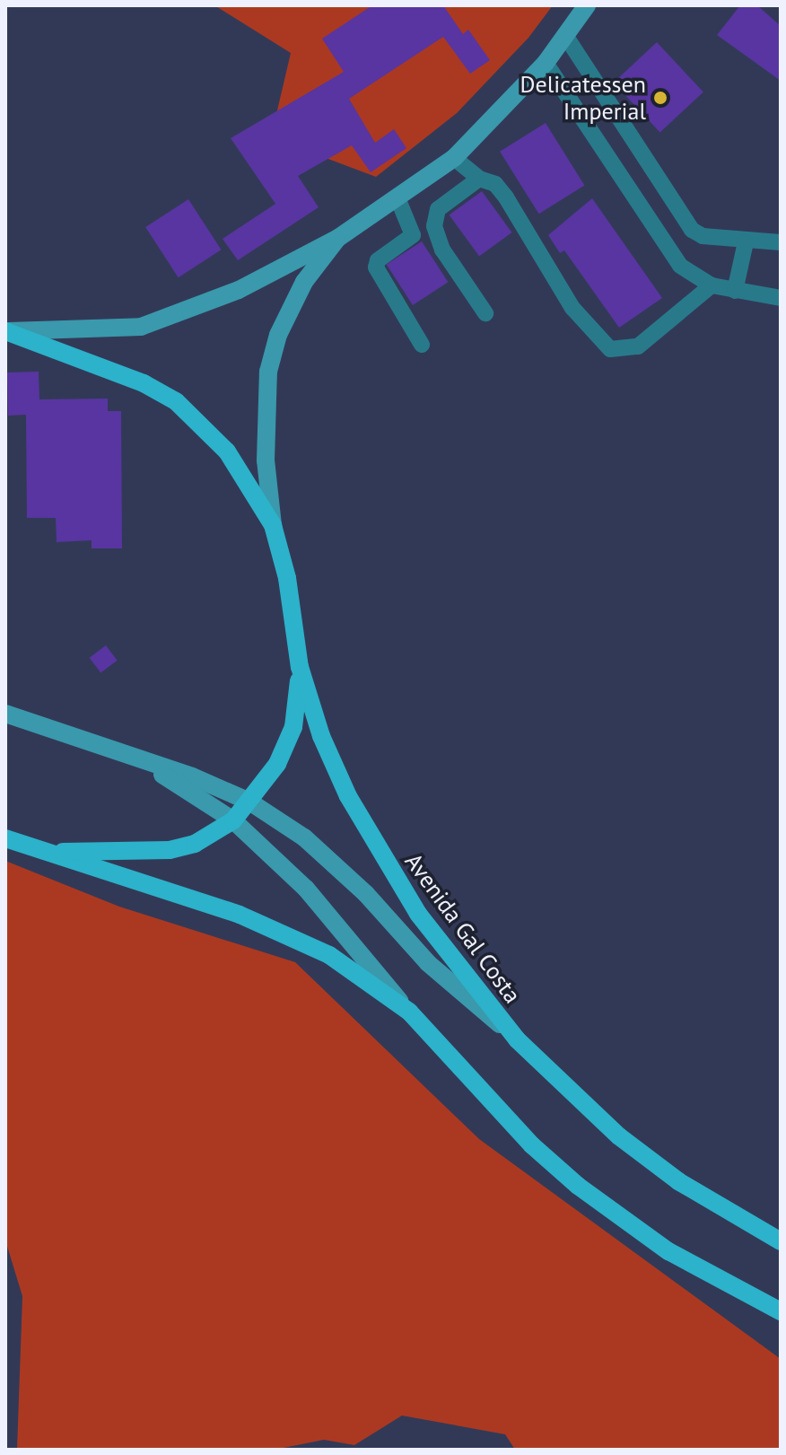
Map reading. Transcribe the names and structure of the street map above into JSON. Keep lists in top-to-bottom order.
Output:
{
  "streets": {
    "main road": ["Avenida Gal Costa"]
  },
  "places": ["Delicatessen Imperial"]
}
